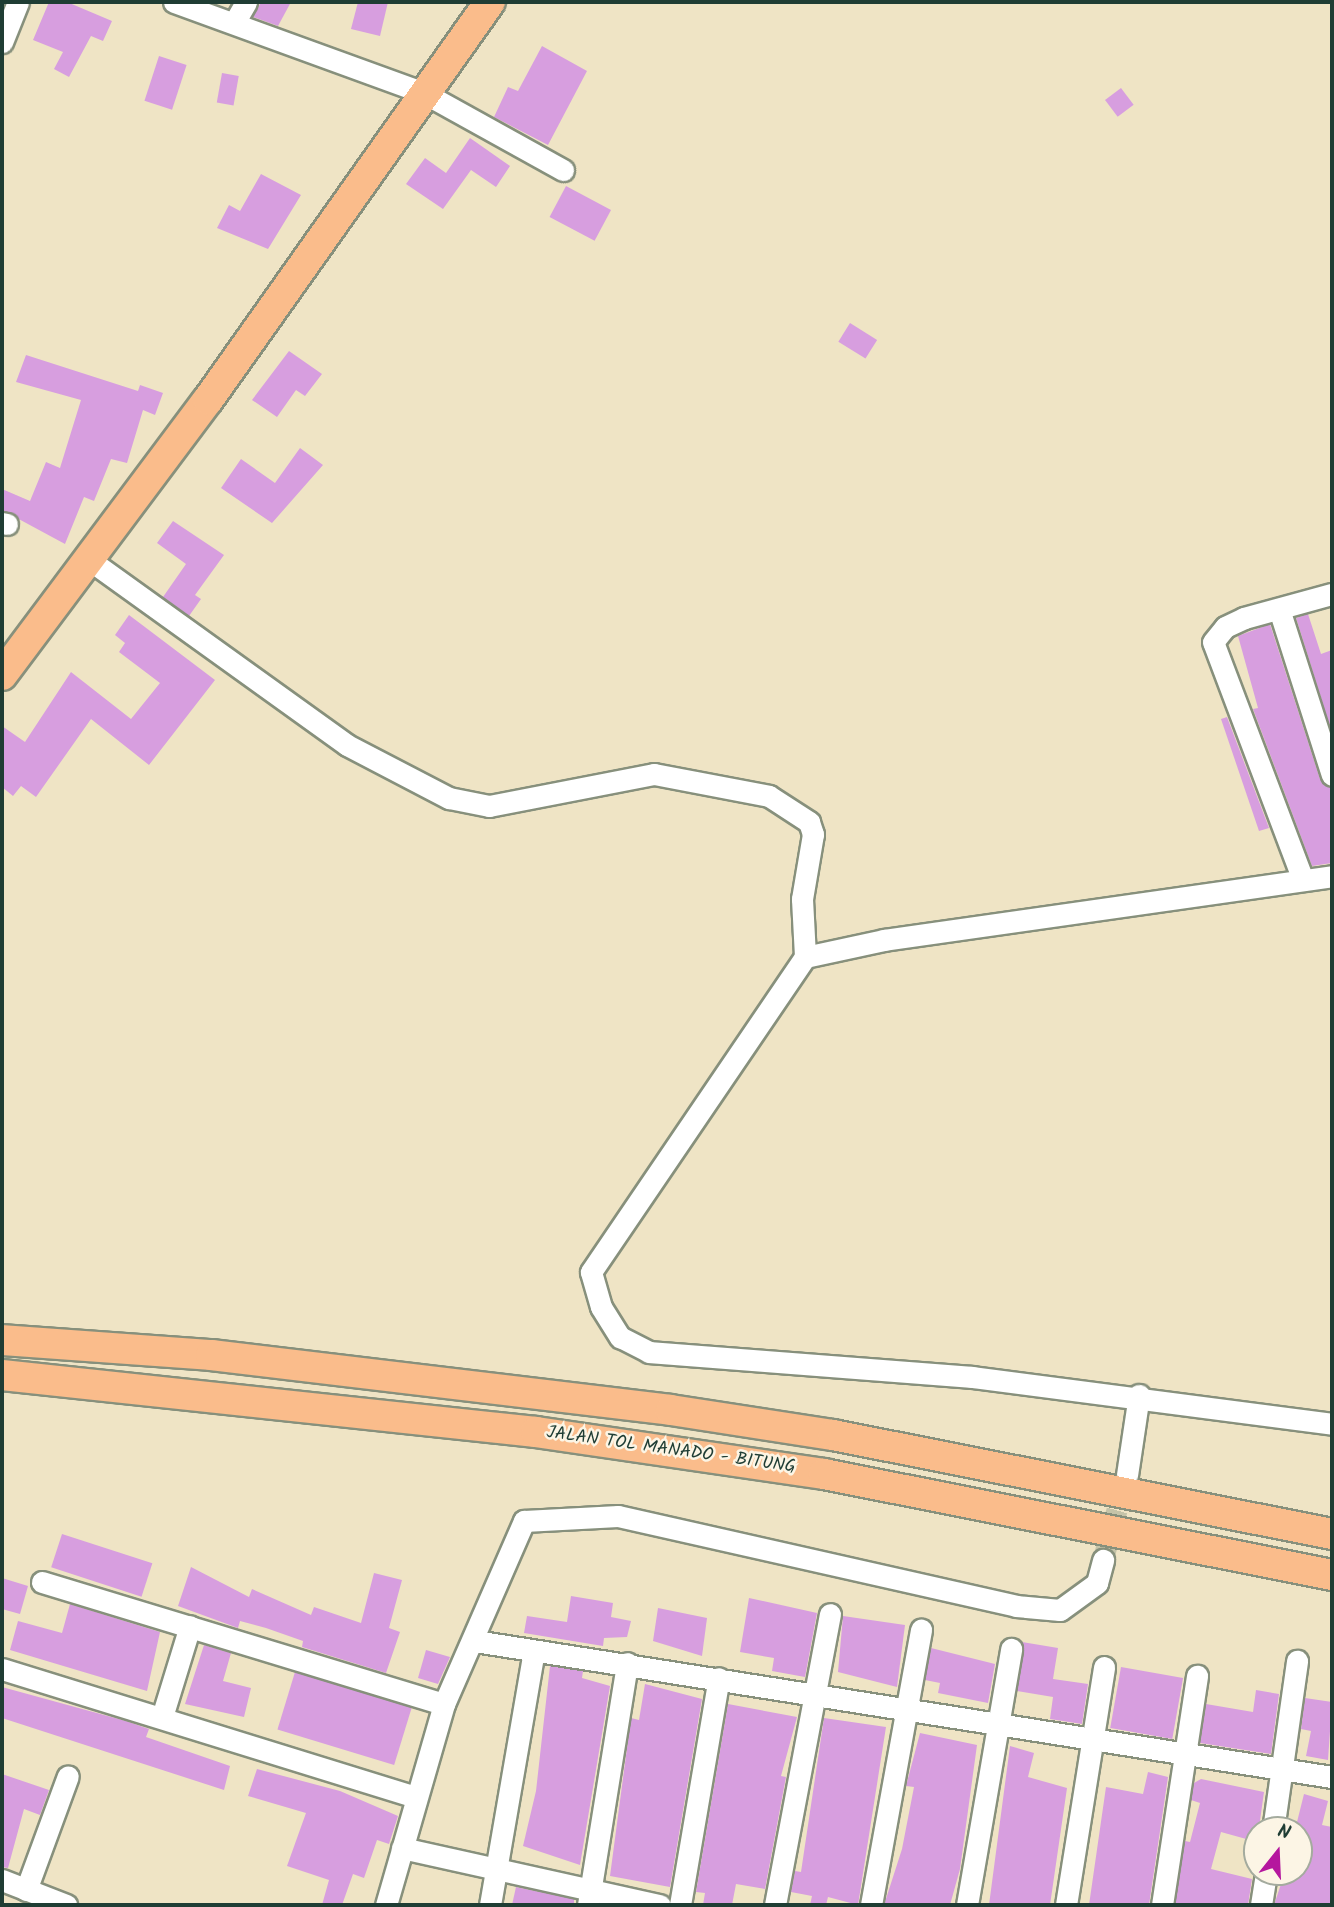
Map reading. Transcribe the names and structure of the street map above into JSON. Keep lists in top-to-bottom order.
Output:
{
  "streets": {
    "highway": ["JALAN TOL MANADO - BITUNG"]
  },
  "north": "top"
}
